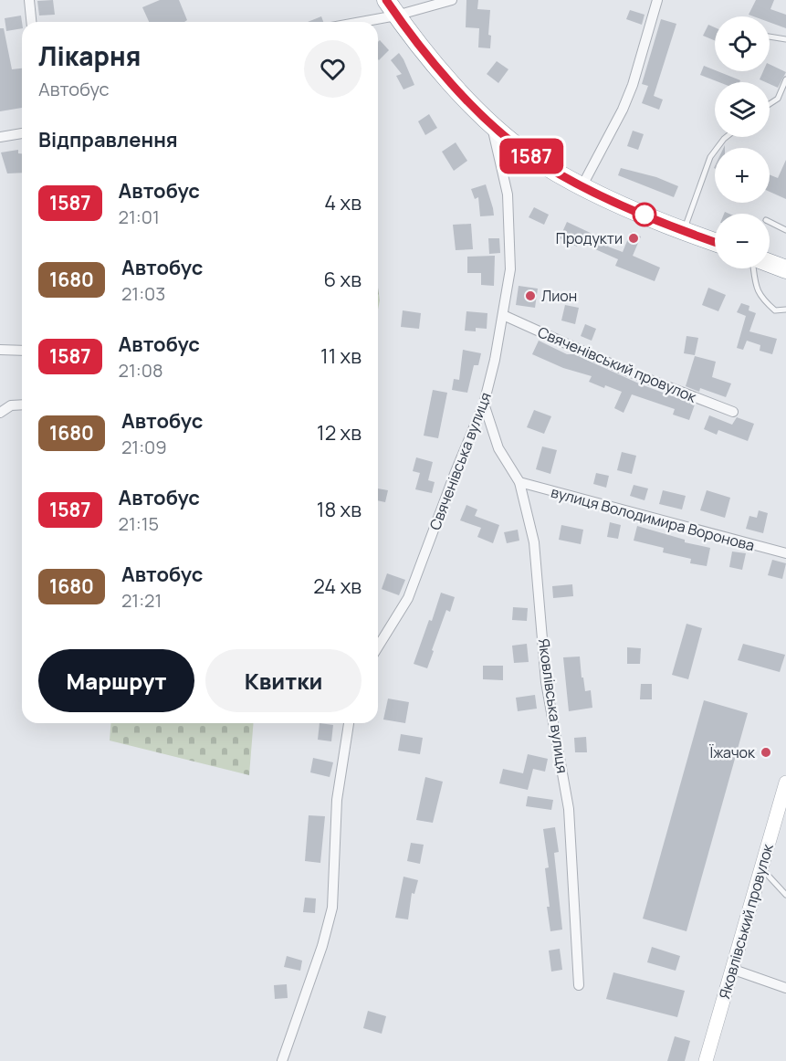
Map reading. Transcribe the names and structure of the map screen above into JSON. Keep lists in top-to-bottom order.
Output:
{
  "streets": {
    "street": [
      "Свяченівський провулок",
      "Свяченівська вулиця",
      "вулиця Володимира Воронова",
      "Яковлівська вулиця",
      "Яковлівський провулок"
    ]
  },
  "crossings": [
    ["Свяченівський провулок", "Свяченівська вулиця"],
    ["Свяченівська вулиця", "Яковлівська вулиця"],
    ["вулиця Володимира Воронова", "Яковлівська вулиця"]
  ],
  "places": ["Продукти", "Лион", "Їжачок"],
  "lines": ["bus line 1587"],
  "page": {
    "on_map": "1587",
    "map_buttons": ["+", "−"],
    "heading": [
      ["Лікарня", "Автобус"],
      "Відправлення"
    ],
    "list": [
      {
        "mark": "1587",
        "name": "Автобус",
        "note": "21:01",
        "value": "4 хв"
      },
      {
        "mark": "1680",
        "name": "Автобус",
        "note": "21:03",
        "value": "6 хв"
      },
      {
        "mark": "1587",
        "name": "Автобус",
        "note": "21:08",
        "value": "11 хв"
      },
      {
        "mark": "1680",
        "name": "Автобус",
        "note": "21:09",
        "value": "12 хв"
      },
      {
        "mark": "1587",
        "name": "Автобус",
        "note": "21:15",
        "value": "18 хв"
      },
      {
        "mark": "1680",
        "name": "Автобус",
        "note": "21:21",
        "value": "24 хв"
      }
    ],
    "buttons": ["Маршрут", "Квитки"]
  }
}
